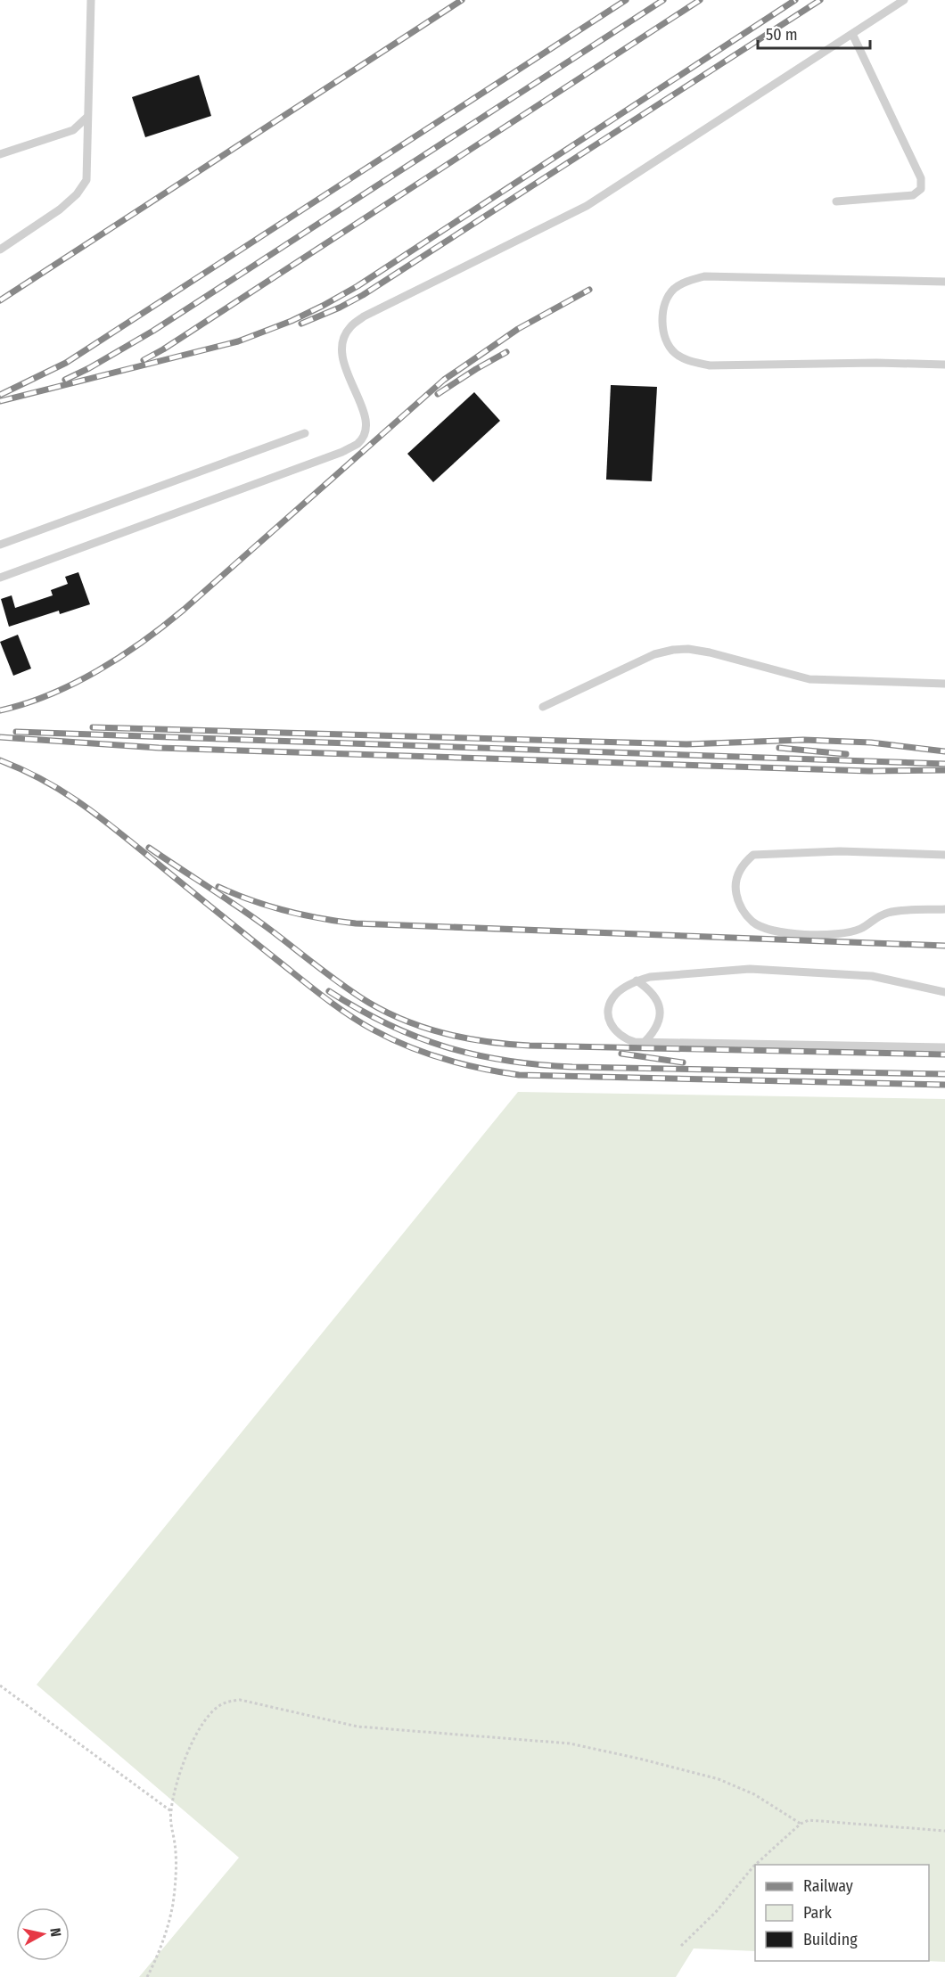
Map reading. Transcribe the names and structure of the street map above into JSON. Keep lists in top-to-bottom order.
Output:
{
  "legend": ["Railway", "Park", "Building"],
  "scale_bar": "50 m",
  "north": "right"
}
